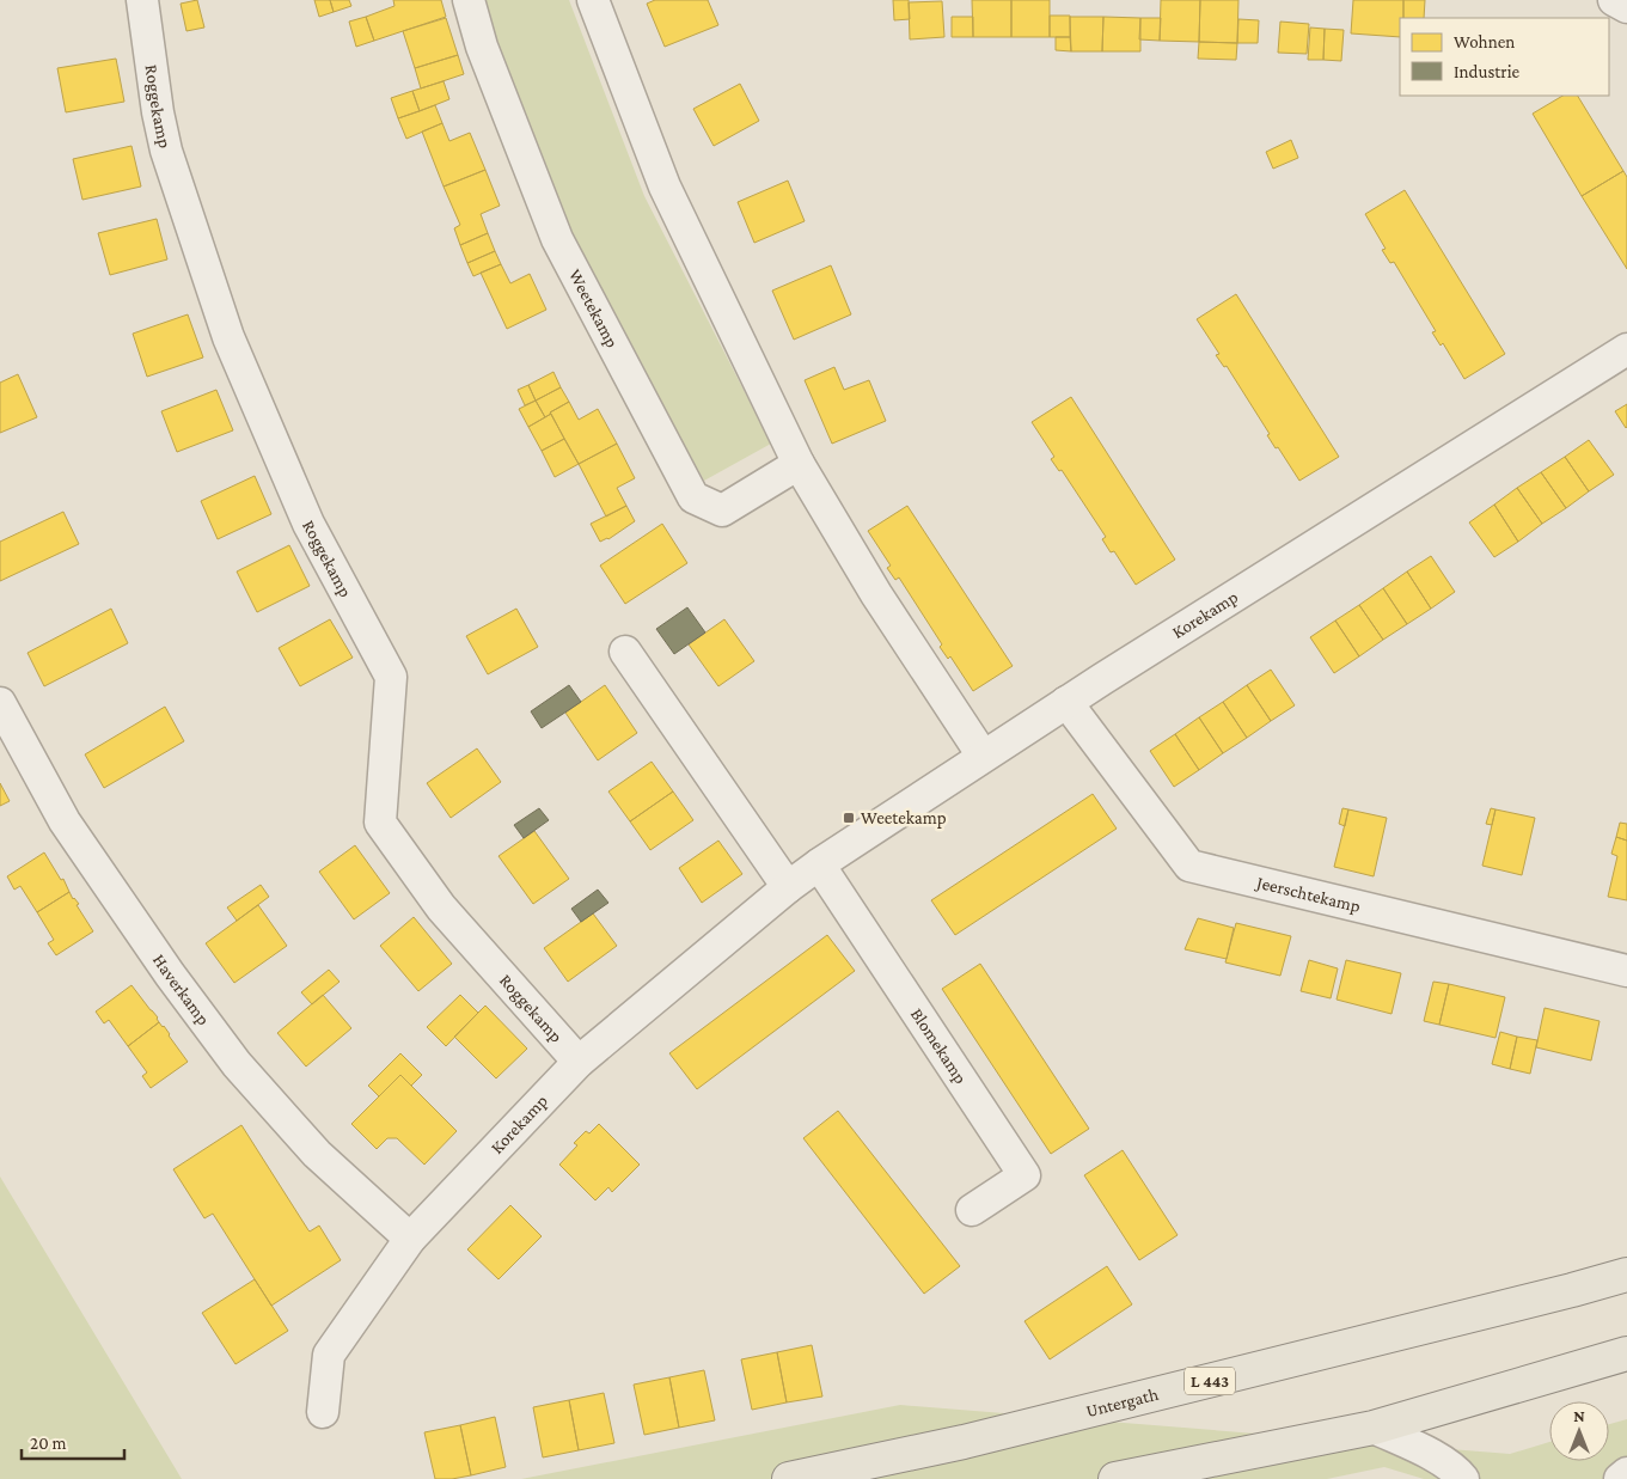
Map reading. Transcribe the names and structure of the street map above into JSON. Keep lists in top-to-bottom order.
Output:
{
  "streets": {
    "main road": ["L 443", "Untergath"],
    "street": [
      "Roggekamp",
      "Weetekamp",
      "Korekamp",
      "Jeerschtekamp",
      "Haverkamp",
      "Blomekamp"
    ]
  },
  "crossings": [
    ["Roggekamp", "Korekamp"],
    ["Korekamp", "Jeerschtekamp"],
    ["Korekamp", "Haverkamp"],
    ["Korekamp", "Blomekamp"]
  ],
  "places": {
    "transit": ["Weetekamp"]
  },
  "legend": ["Wohnen", "Industrie"],
  "scale_bar": "20 m",
  "north": "top"
}
